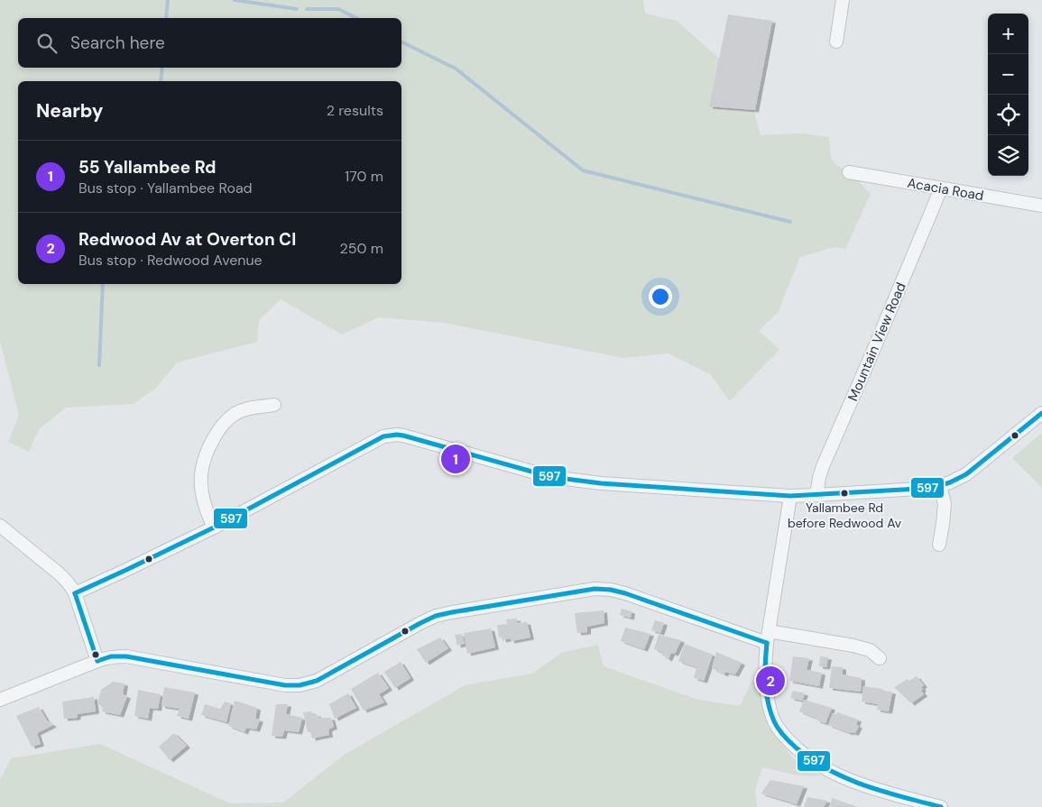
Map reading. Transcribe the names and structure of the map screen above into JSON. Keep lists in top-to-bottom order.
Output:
{
  "streets": {
    "street": ["Acacia Road", "Mountain View Road"]
  },
  "crossings": [
    ["Acacia Road", "Mountain View Road"]
  ],
  "places": ["Yallambee Rd before Redwood Av"],
  "lines": ["transit line 597"],
  "page": {
    "map_buttons": ["+", "−"],
    "search": "Search here",
    "heading": ["Nearby", "2 results"],
    "list": [
      {
        "mark": "1",
        "name": "55 Yallambee Rd",
        "note": "Bus stop · Yallambee Road",
        "value": "170 m"
      },
      {
        "mark": "2",
        "name": "Redwood Av at Overton Cl",
        "note": "Bus stop · Redwood Avenue",
        "value": "250 m"
      }
    ],
    "pins": ["1", "2"]
  }
}
